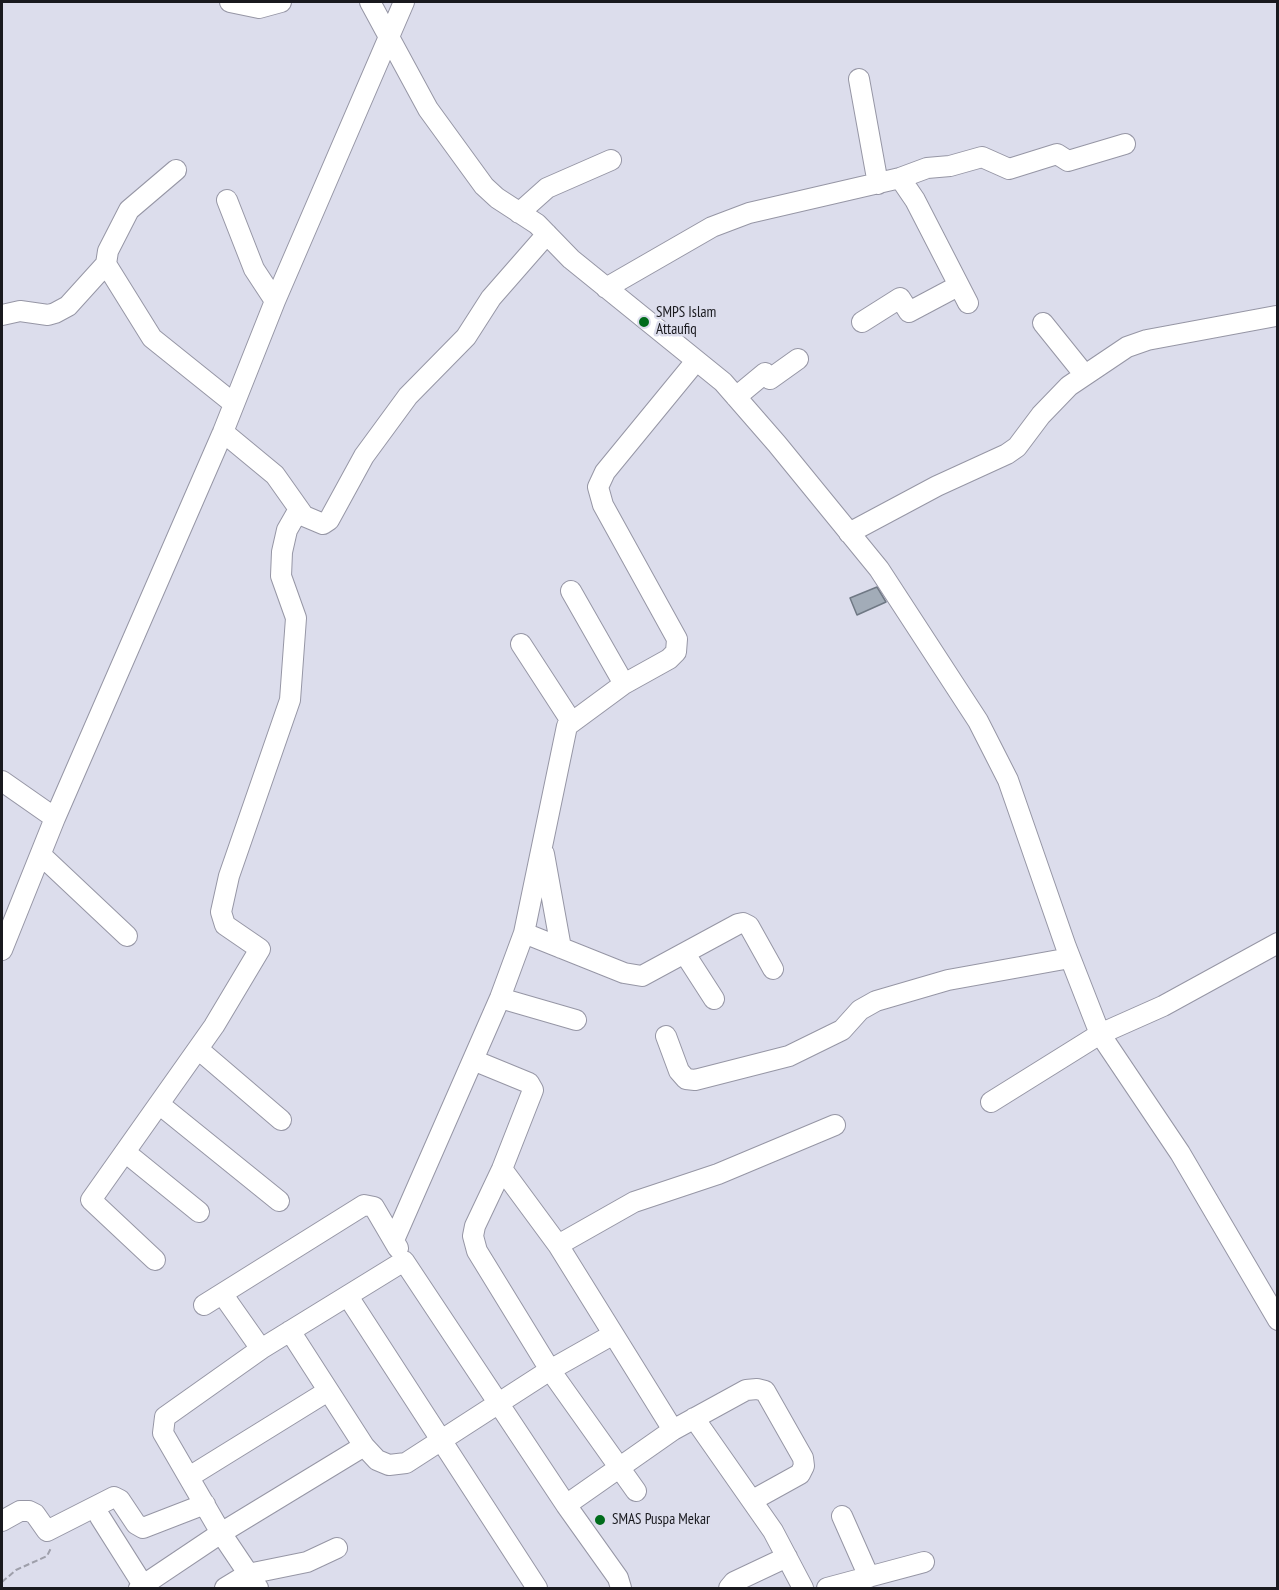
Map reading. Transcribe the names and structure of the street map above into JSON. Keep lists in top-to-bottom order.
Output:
{
  "places": ["SMPS Islam Attaufiq", "SMAS Puspa Mekar"]
}
